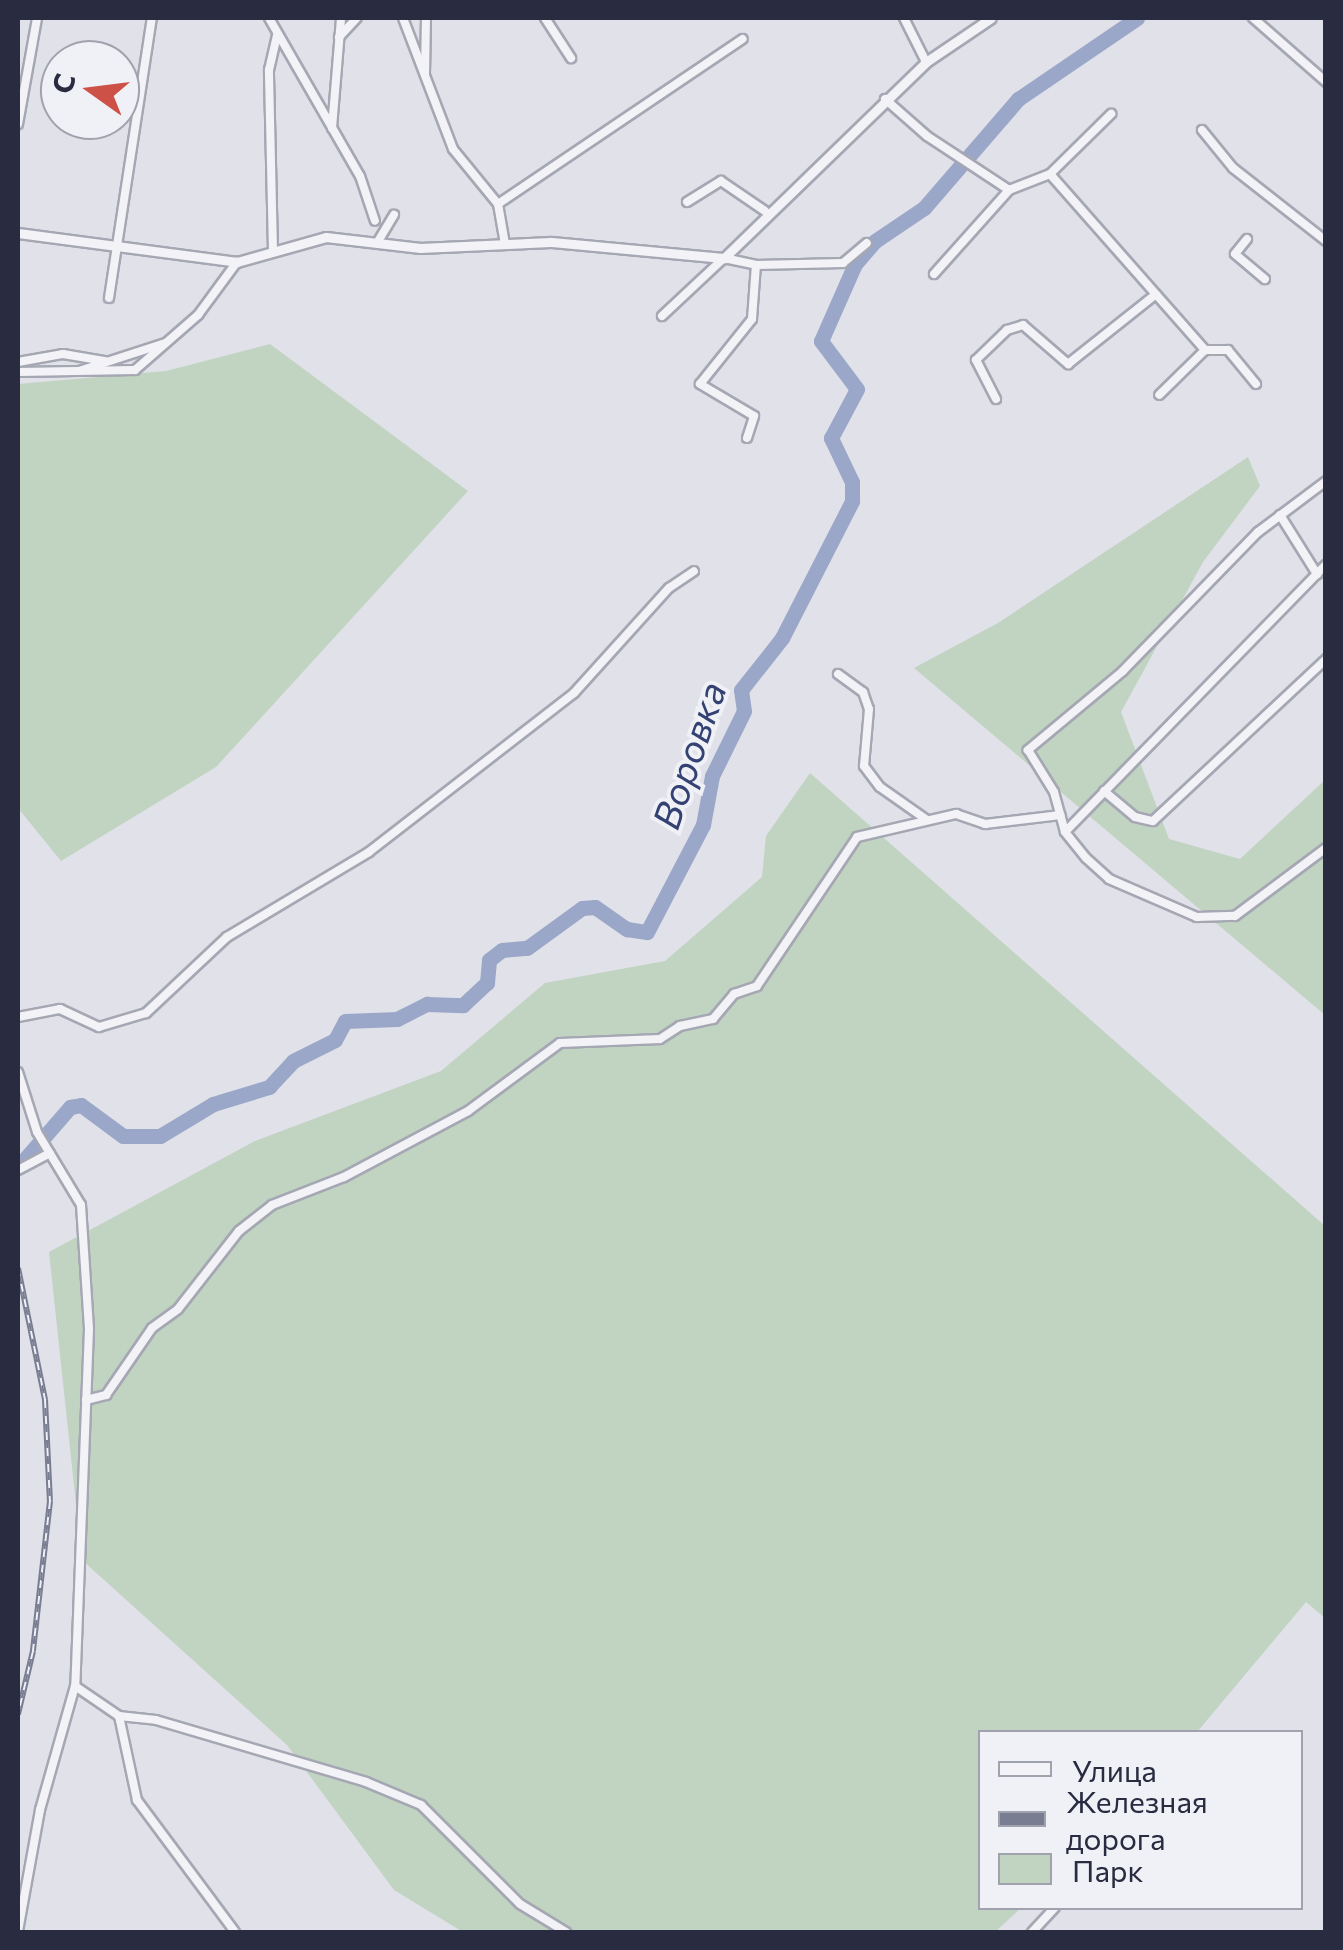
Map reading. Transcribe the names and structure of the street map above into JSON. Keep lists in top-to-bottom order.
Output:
{
  "water": ["Воровка"],
  "legend": ["Улица", "Железная дорога", "Парк"],
  "north": "left"
}
